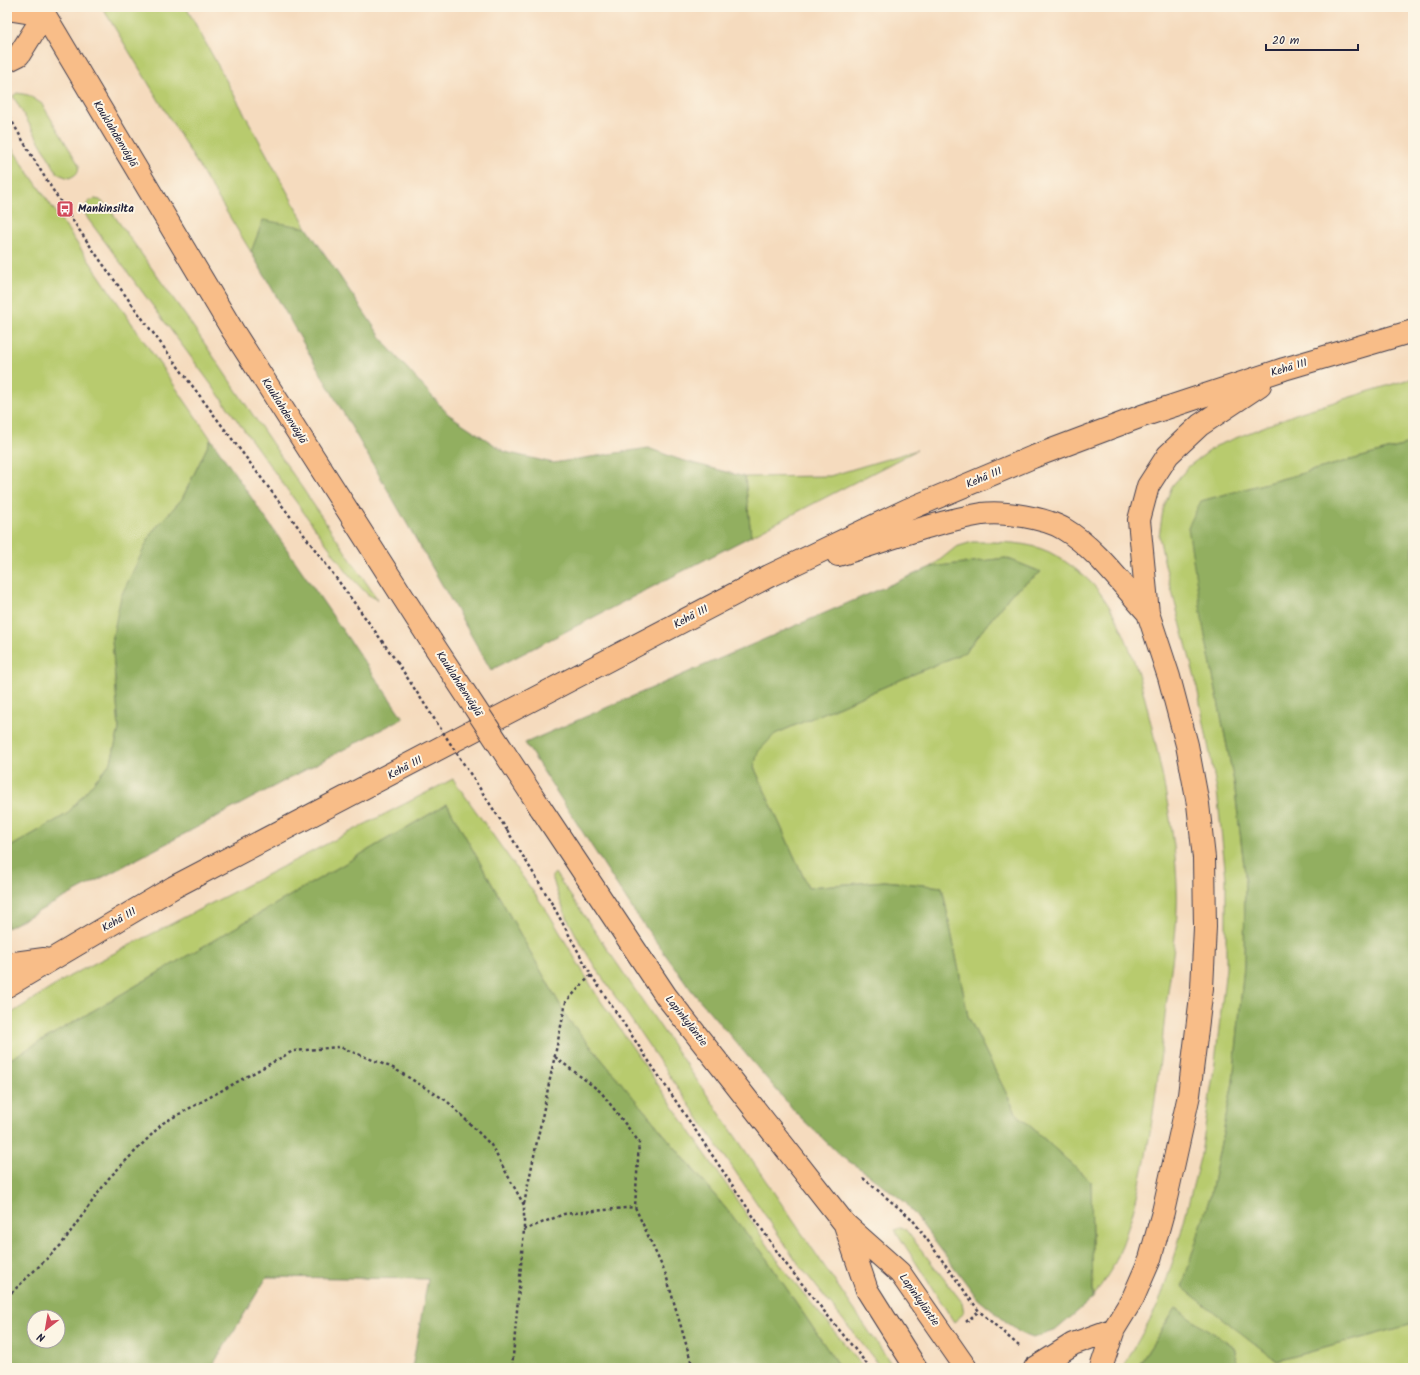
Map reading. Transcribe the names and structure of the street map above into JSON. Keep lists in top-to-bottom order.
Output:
{
  "streets": {
    "main road": ["Kauklahdenväylä", "Kehä III", "Lapinkyläntie"]
  },
  "crossings": [
    ["Kauklahdenväylä", "Lapinkyläntie"]
  ],
  "places": {
    "bus stop": ["Mankinsilta"]
  },
  "scale_bar": "20 m",
  "north": "bottom left"
}
